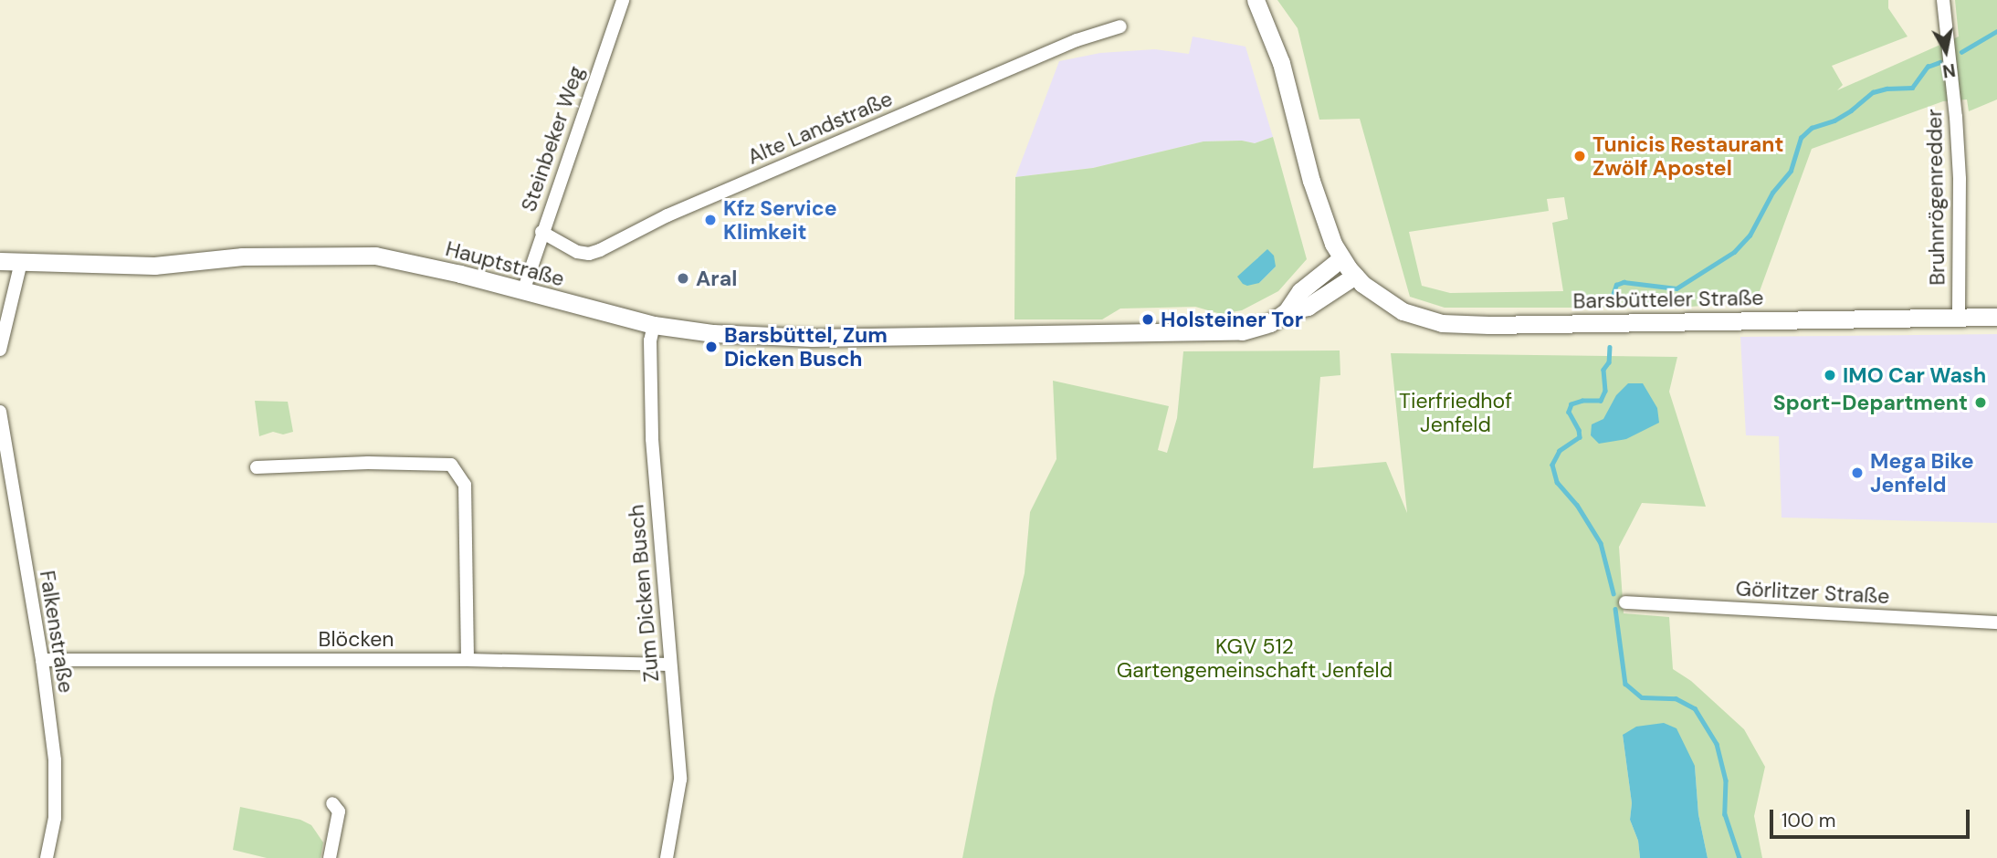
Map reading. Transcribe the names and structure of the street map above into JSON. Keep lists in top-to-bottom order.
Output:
{
  "streets": {
    "street": [
      "Alte Landstraße",
      "Steinbeker Weg",
      "Bruhnrögenredder",
      "Hauptstraße",
      "Barsbütteler Straße",
      "Görlitzer Straße",
      "Zum Dicken Busch",
      "Falkenstraße",
      "Blöcken"
    ]
  },
  "crossings": [
    ["Alte Landstraße", "Steinbeker Weg"],
    ["Steinbeker Weg", "Hauptstraße"],
    ["Bruhnrögenredder", "Barsbütteler Straße"],
    ["Hauptstraße", "Zum Dicken Busch"],
    ["Zum Dicken Busch", "Blöcken"],
    ["Falkenstraße", "Blöcken"]
  ],
  "parks": ["Tierfriedhof Jenfeld", "KGV 512 Gartengemeinschaft Jenfeld"],
  "places": [
    "Tunicis Restaurant Zwölf Apostel",
    "Kfz Service Klimkeit",
    "Aral",
    "Holsteiner Tor",
    "Barsbüttel, Zum Dicken Busch",
    "IMO Car Wash",
    "Sport-Department",
    "Mega Bike Jenfeld"
  ],
  "scale_bar": "100 m",
  "north": "bottom"
}
